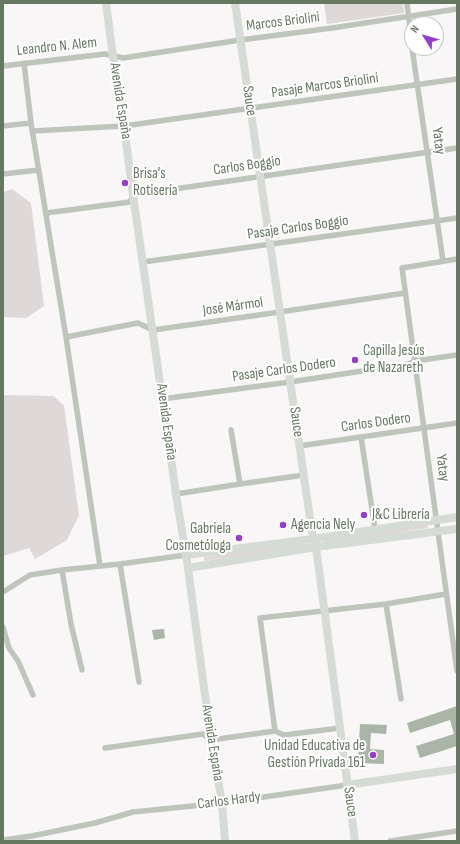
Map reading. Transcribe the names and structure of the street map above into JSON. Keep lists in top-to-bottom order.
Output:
{
  "streets": {
    "main road": ["Avenida España", "Sauce", "Carlos Hardy"],
    "street": [
      "Marcos Briolini",
      "Leandro N. Alem",
      "Pasaje Marcos Briolini",
      "Yatay",
      "Carlos Boggio",
      "Pasaje Carlos Boggio",
      "José Mármol",
      "Pasaje Carlos Dodero",
      "Carlos Dodero"
    ]
  },
  "crossings": [
    ["Marcos Briolini", "Leandro N. Alem"],
    ["Marcos Briolini", "Avenida España"],
    ["Marcos Briolini", "Sauce"],
    ["Marcos Briolini", "Yatay"],
    ["Leandro N. Alem", "Avenida España"],
    ["Pasaje Marcos Briolini", "Avenida España"],
    ["Pasaje Marcos Briolini", "Sauce"],
    ["Pasaje Marcos Briolini", "Yatay"],
    ["Avenida España", "Carlos Boggio"],
    ["Avenida España", "Pasaje Carlos Boggio"],
    ["Avenida España", "José Mármol"],
    ["Avenida España", "Pasaje Carlos Dodero"],
    ["Avenida España", "Carlos Hardy"],
    ["Sauce", "Carlos Boggio"],
    ["Sauce", "Pasaje Carlos Boggio"],
    ["Sauce", "José Mármol"],
    ["Sauce", "Pasaje Carlos Dodero"],
    ["Sauce", "Carlos Dodero"],
    ["Sauce", "Carlos Hardy"],
    ["Yatay", "Carlos Boggio"],
    ["Yatay", "Pasaje Carlos Boggio"],
    ["Yatay", "José Mármol"],
    ["Yatay", "Pasaje Carlos Dodero"],
    ["Yatay", "Carlos Dodero"]
  ],
  "places": [
    "Brisa's Rotisería",
    "Capilla Jesús de Nazareth",
    "J&C Librería",
    "Agencia Nely",
    "Gabriela Cosmetóloga",
    "Unidad Educativa de Gestión Privada 161"
  ],
  "north": "top left"
}
